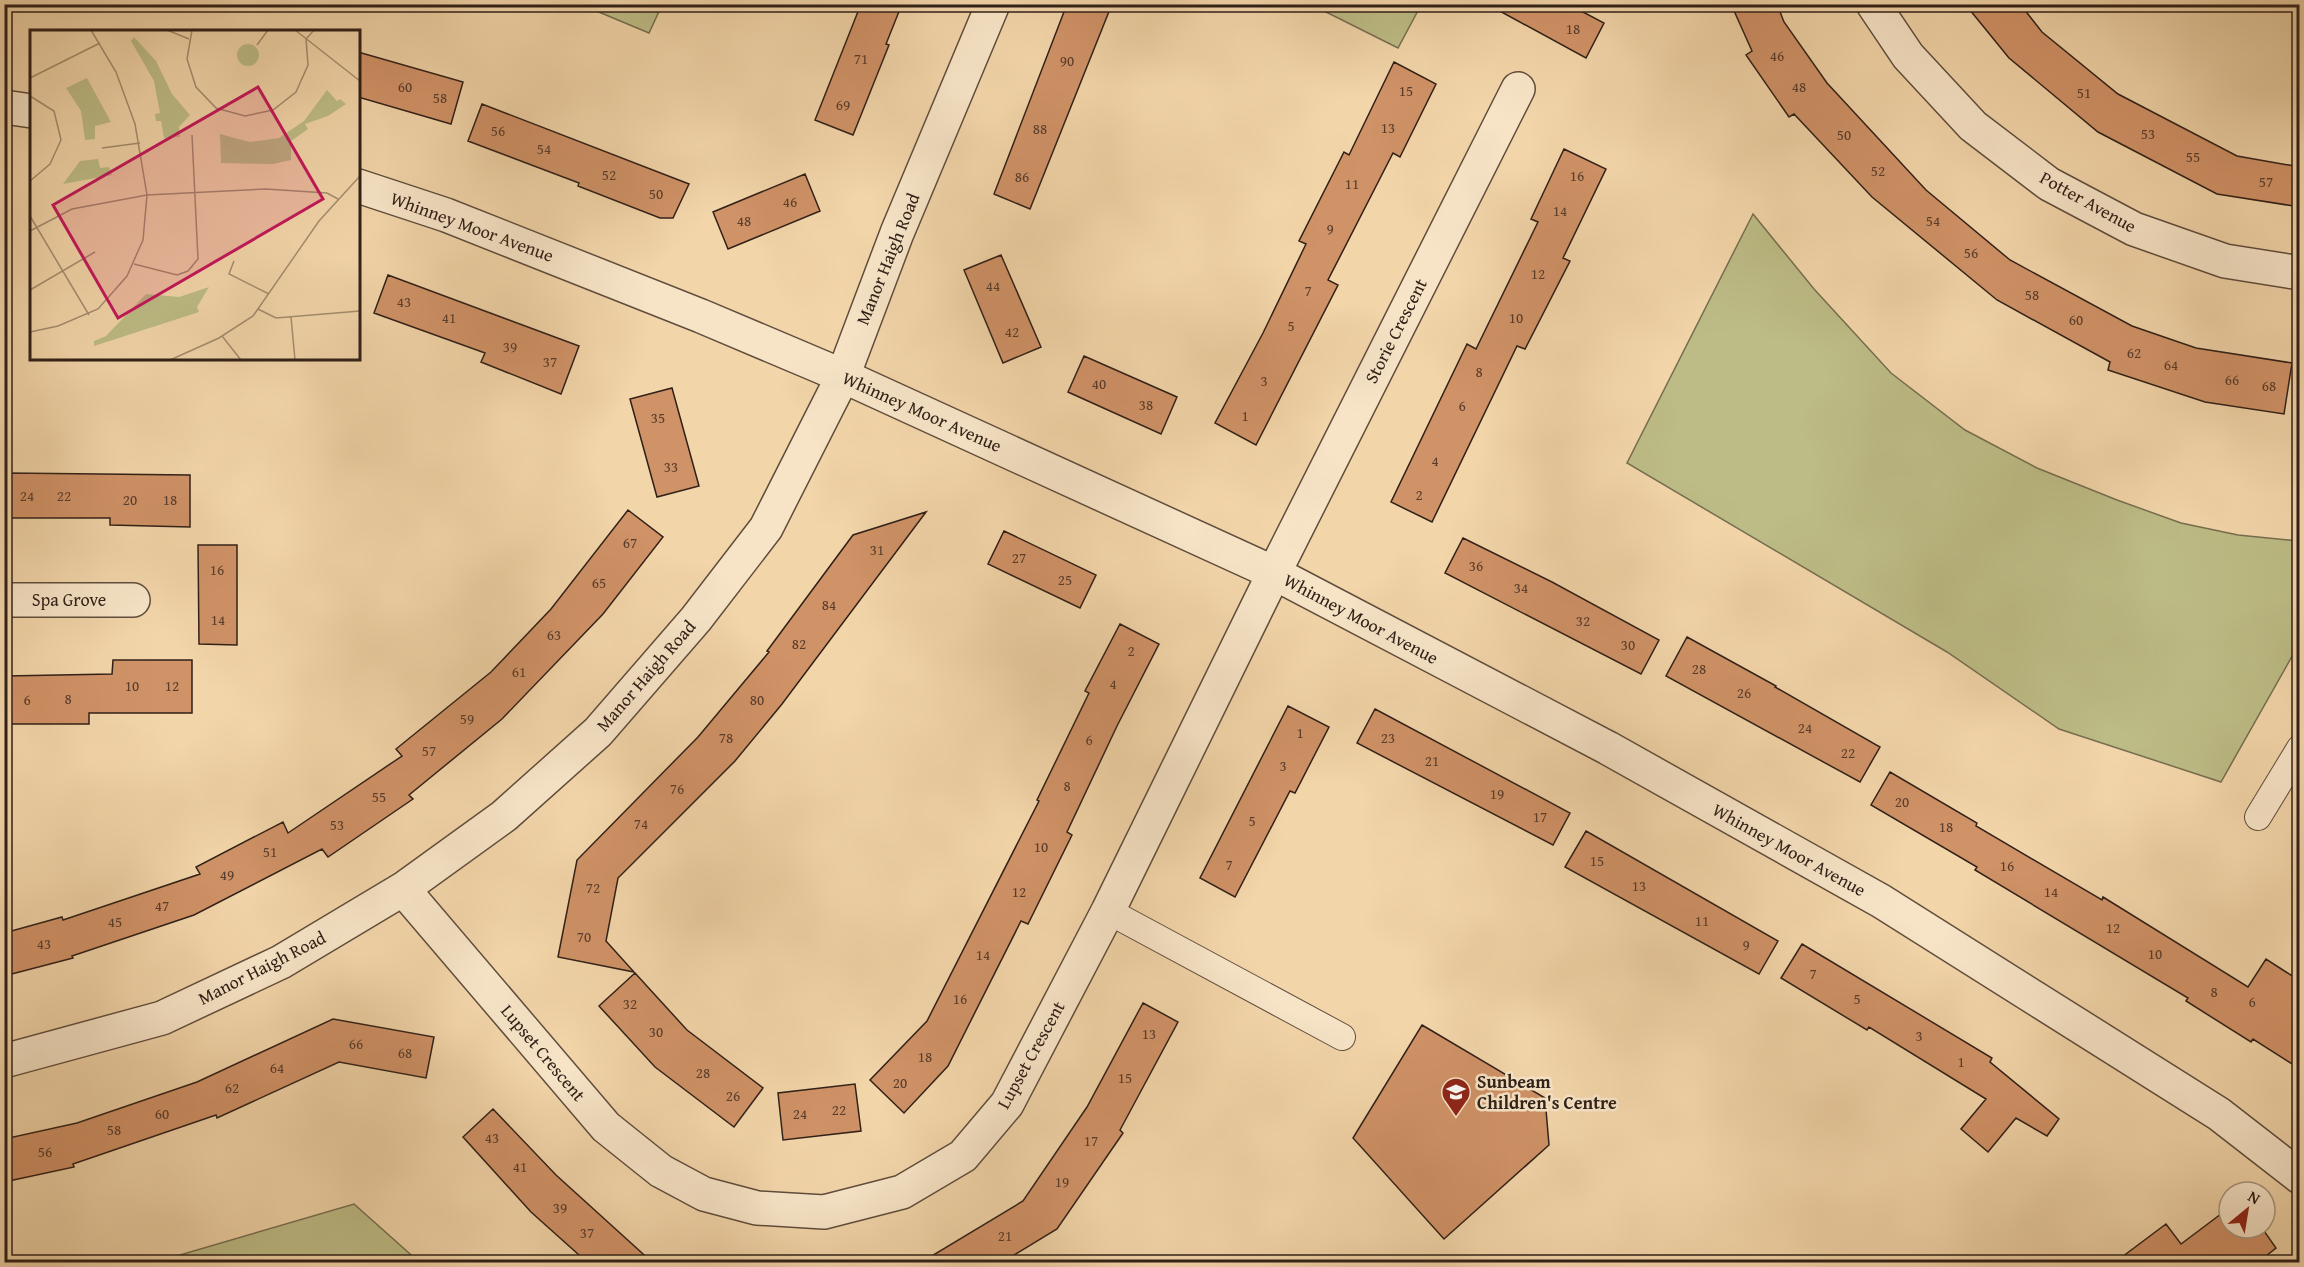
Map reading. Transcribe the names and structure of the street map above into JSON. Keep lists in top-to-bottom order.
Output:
{
  "streets": {
    "street": [
      "Potter Avenue",
      "Whinney Moor Avenue",
      "Manor Haigh Road",
      "Storie Crescent",
      "Spa Grove",
      "Lupset Crescent"
    ]
  },
  "crossings": [
    ["Whinney Moor Avenue", "Manor Haigh Road"],
    ["Whinney Moor Avenue", "Storie Crescent"],
    ["Whinney Moor Avenue", "Lupset Crescent"],
    ["Manor Haigh Road", "Lupset Crescent"],
    ["Storie Crescent", "Lupset Crescent"]
  ],
  "places": {
    "school or university": ["Sunbeam Children's Centre"]
  },
  "house_numbers": [
    "18",
    "46",
    "71",
    "90",
    "60",
    "48",
    "15",
    "51",
    "58",
    "69",
    "13",
    "88",
    "56",
    "53",
    "50",
    "54",
    "55",
    "52",
    "52",
    "16",
    "86",
    "57",
    "11",
    "50",
    "46",
    "14",
    "48",
    "54",
    "9",
    "56",
    "12",
    "44",
    "7",
    "58",
    "43",
    "41",
    "10",
    "60",
    "5",
    "42",
    "39",
    "62",
    "37",
    "64",
    "8",
    "66",
    "3",
    "40",
    "68",
    "38",
    "6",
    "1",
    "35",
    "4",
    "33",
    "2",
    "24",
    "22",
    "20",
    "18",
    "67",
    "31",
    "27",
    "36",
    "16",
    "25",
    "65",
    "34",
    "84",
    "14",
    "32",
    "63",
    "82",
    "30",
    "2",
    "28",
    "61",
    "4",
    "10",
    "12",
    "26",
    "8",
    "6",
    "80",
    "59",
    "24",
    "1",
    "78",
    "23",
    "6",
    "57",
    "22",
    "21",
    "3",
    "8",
    "76",
    "19",
    "55",
    "20",
    "17",
    "5",
    "74",
    "53",
    "18",
    "10",
    "51",
    "15",
    "7",
    "16",
    "49",
    "13",
    "72",
    "12",
    "14",
    "47",
    "11",
    "45",
    "12",
    "70",
    "43",
    "9",
    "10",
    "14",
    "7",
    "8",
    "16",
    "5",
    "6",
    "32",
    "30",
    "13",
    "3",
    "66",
    "68",
    "18",
    "1",
    "64",
    "28",
    "15",
    "20",
    "62",
    "26",
    "22",
    "60",
    "24",
    "58",
    "43",
    "17",
    "56",
    "41",
    "19",
    "39",
    "37",
    "21"
  ],
  "north": "top right"
}
